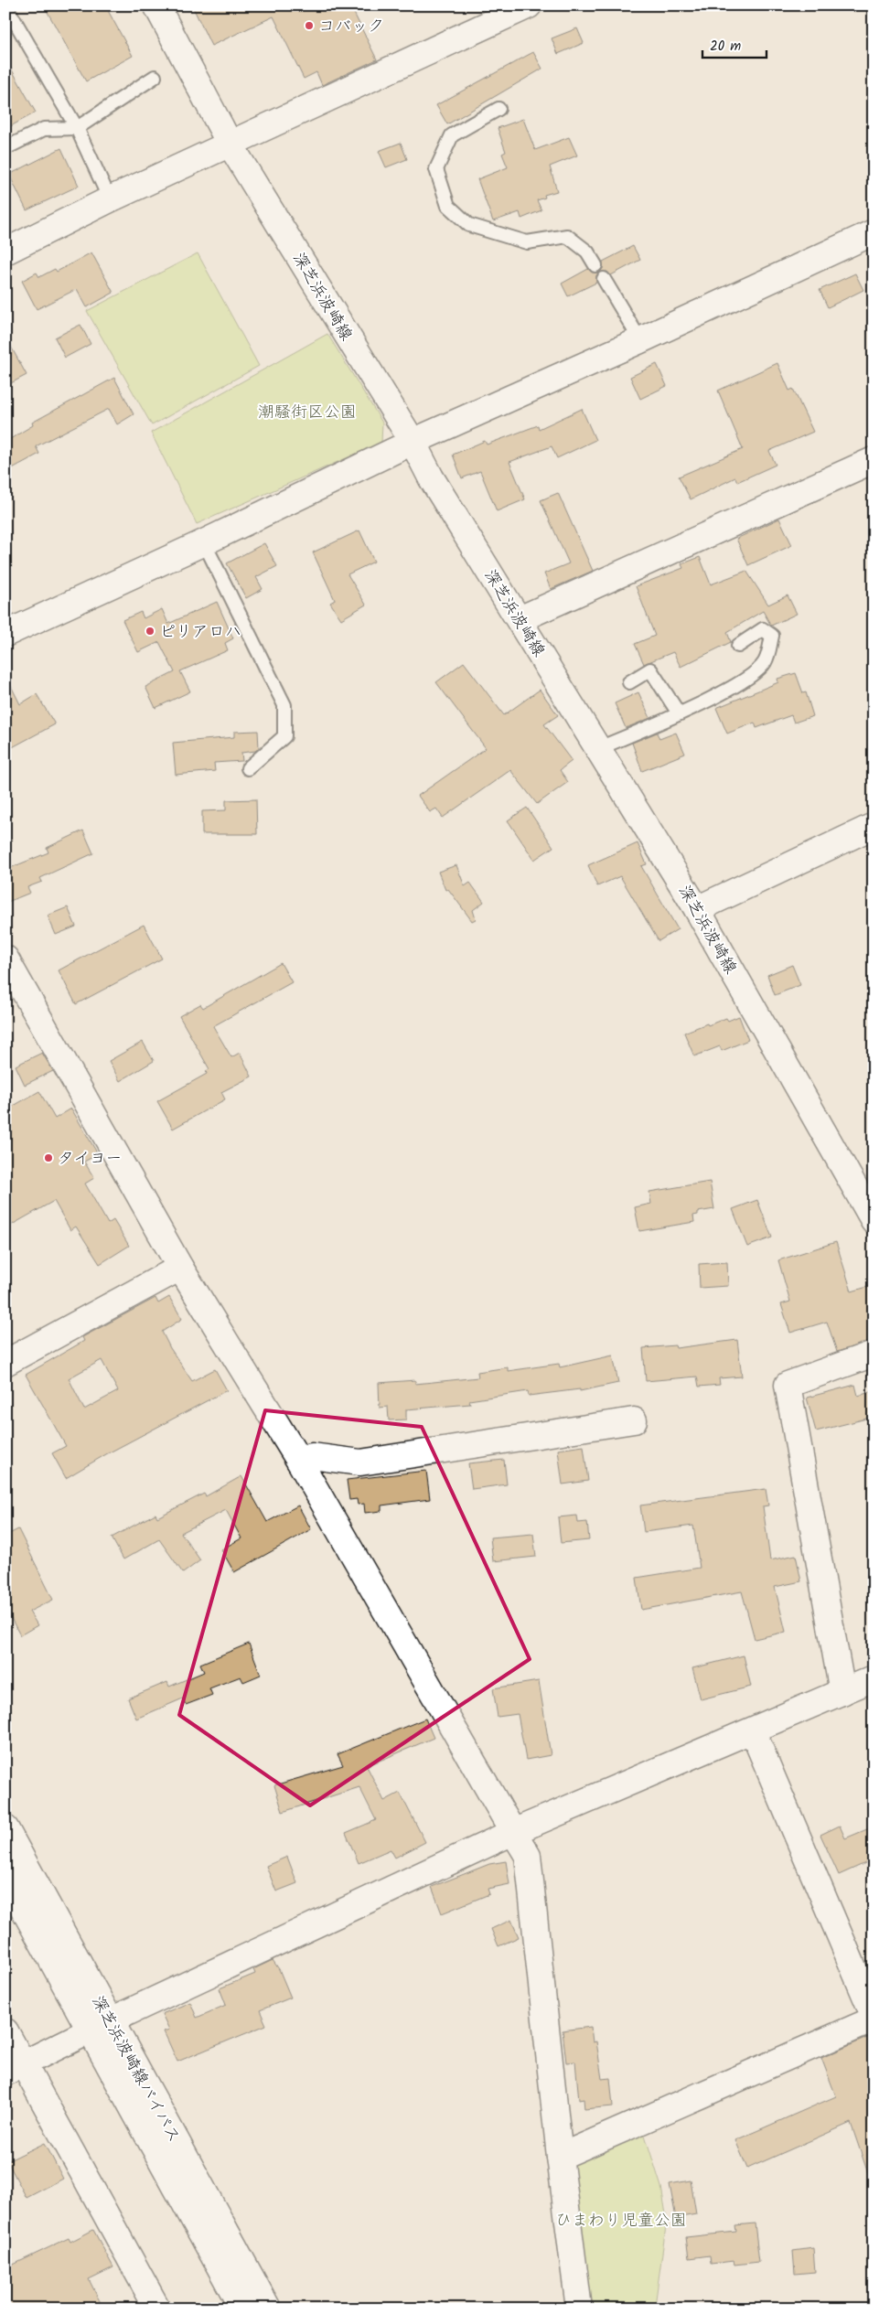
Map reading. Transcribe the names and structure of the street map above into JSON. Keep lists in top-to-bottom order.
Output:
{
  "streets": {
    "street": ["深芝浜波崎線", "深芝浜波崎線バイパス"]
  },
  "parks": ["潮騒街区公園", "ひまわり児童公園"],
  "places": ["コバック", "ピリアロハ", "タイヨー"],
  "scale_bar": "20 m"
}
